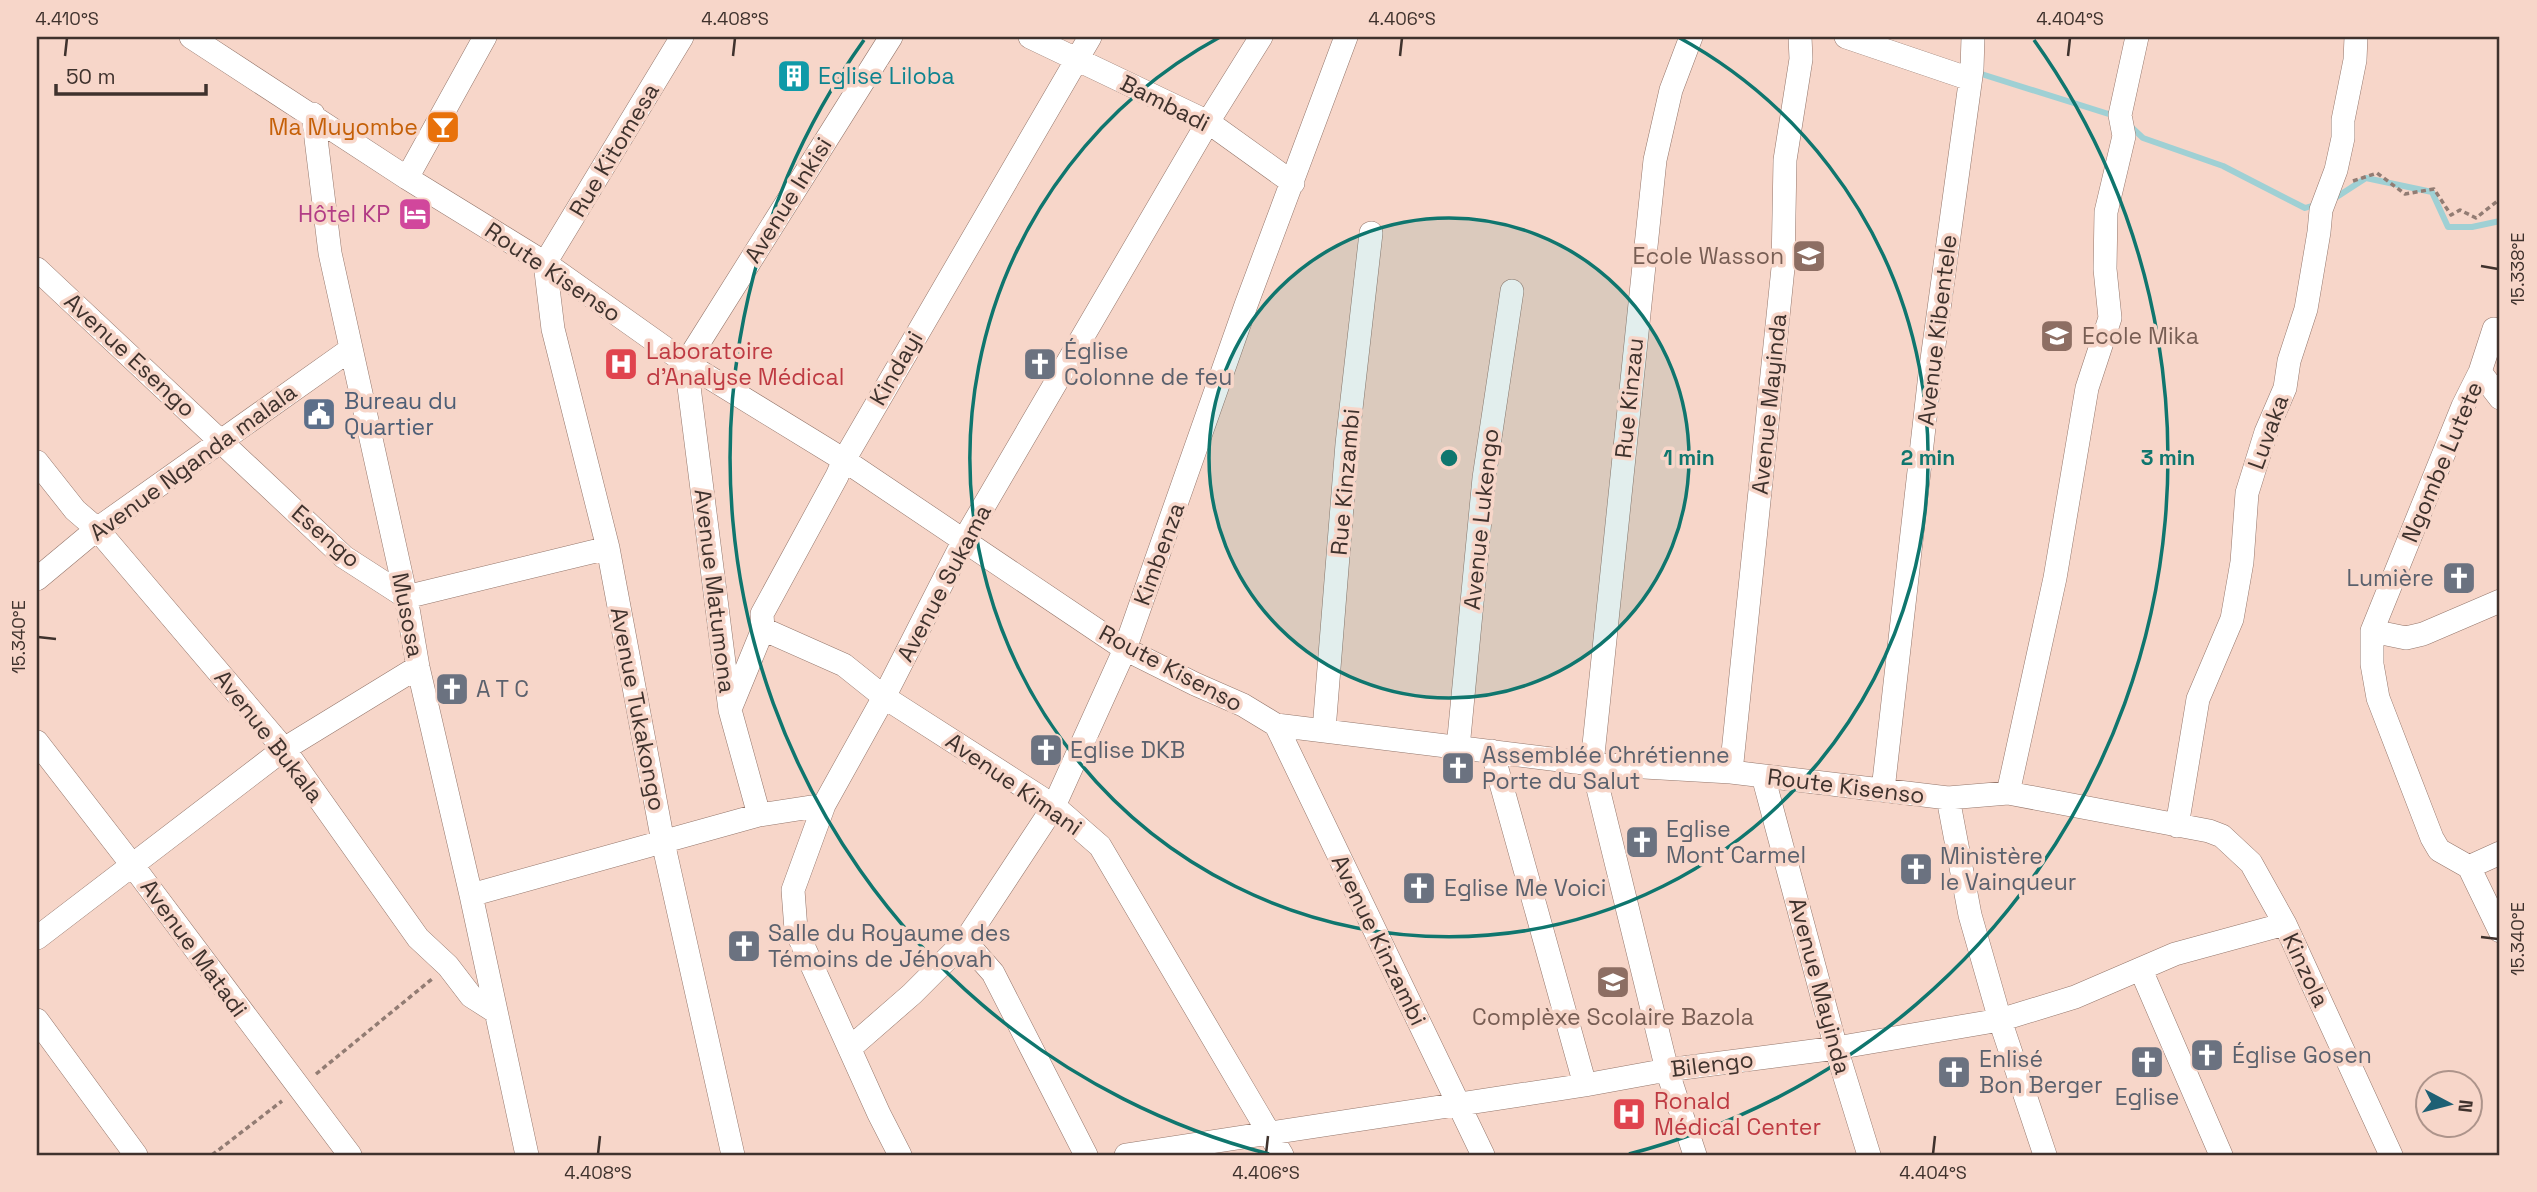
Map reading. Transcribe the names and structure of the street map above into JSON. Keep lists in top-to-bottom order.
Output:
{
  "streets": {
    "street": [
      "Bambadi",
      "Rue Kitomesa",
      "Avenue Inkisi",
      "Route Kisenso",
      "Avenue Kibentele",
      "Avenue Esengo",
      "Kindayi",
      "Rue Kinzau",
      "Avenue Mayinda",
      "Luvaka",
      "Avenue Nganda malala",
      "Ngombe Lutete",
      "Rue Kinzambi",
      "Avenue Lukengo",
      "Esengo",
      "Kimbenza",
      "Avenue Sukama",
      "Avenue Matumona",
      "Musosa",
      "Avenue Tukakongo",
      "Avenue Bukala",
      "Avenue Kimani",
      "Avenue Kinzambi",
      "Avenue Matadi",
      "Kinzola",
      "Bilengo"
    ]
  },
  "crossings": [
    ["Bambadi", "Kindayi"],
    ["Bambadi", "Kimbenza"],
    ["Bambadi", "Avenue Sukama"],
    ["Rue Kitomesa", "Route Kisenso"],
    ["Rue Kitomesa", "Avenue Tukakongo"],
    ["Avenue Inkisi", "Route Kisenso"],
    ["Avenue Inkisi", "Avenue Matumona"],
    ["Route Kisenso", "Avenue Kibentele"],
    ["Route Kisenso", "Kindayi"],
    ["Route Kisenso", "Rue Kinzau"],
    ["Route Kisenso", "Avenue Mayinda"],
    ["Route Kisenso", "Rue Kinzambi"],
    ["Route Kisenso", "Avenue Lukengo"],
    ["Route Kisenso", "Kimbenza"],
    ["Route Kisenso", "Avenue Sukama"],
    ["Route Kisenso", "Avenue Matumona"],
    ["Route Kisenso", "Musosa"],
    ["Route Kisenso", "Avenue Tukakongo"],
    ["Route Kisenso", "Avenue Kinzambi"],
    ["Route Kisenso", "Kinzola"],
    ["Route Kisenso", "Bilengo"],
    ["Avenue Esengo", "Avenue Nganda malala"],
    ["Avenue Esengo", "Esengo"],
    ["Kindayi", "Avenue Matumona"],
    ["Kindayi", "Avenue Kimani"],
    ["Rue Kinzau", "Bilengo"],
    ["Avenue Mayinda", "Bilengo"],
    ["Luvaka", "Kinzola"],
    ["Avenue Nganda malala", "Esengo"],
    ["Avenue Nganda malala", "Musosa"],
    ["Avenue Nganda malala", "Avenue Bukala"],
    ["Esengo", "Musosa"],
    ["Kimbenza", "Avenue Sukama"],
    ["Kimbenza", "Avenue Kimani"],
    ["Avenue Sukama", "Avenue Kimani"],
    ["Musosa", "Avenue Bukala"],
    ["Avenue Kimani", "Bilengo"],
    ["Avenue Kinzambi", "Bilengo"],
    ["Kinzola", "Bilengo"]
  ],
  "places": {
    "building": ["Eglise Liloba"],
    "bar": ["Ma Muyombe"],
    "hotel": ["Hôtel KP"],
    "school or university": ["Ecole Wasson", "Ecole Mika", "Complèxe Scolaire Bazola"],
    "hospital": ["Laboratoire d'Analyse Médical", "Ronald Médical Center"],
    "church": [
      "Église Colonne de feu",
      "Lumière",
      "A T C",
      "Eglise DKB",
      "Assemblée Chrétienne Porte du Salut",
      "Eglise Mont Carmel",
      "Ministère le Vainqueur",
      "Eglise Me Voici",
      "Salle du Royaume des Témoins de Jéhovah",
      "Église Gosen",
      "Eglise",
      "Enlisé Bon Berger"
    ],
    "public building": ["Bureau du Quartier"]
  },
  "scale_bar": "50 m",
  "north": "right",
  "coordinates": [
    "4.410°S",
    "4.408°S",
    "4.406°S",
    "4.404°S",
    "15.338°E",
    "15.340°E"
  ],
  "rings": ["1 min", "2 min", "3 min"]
}
